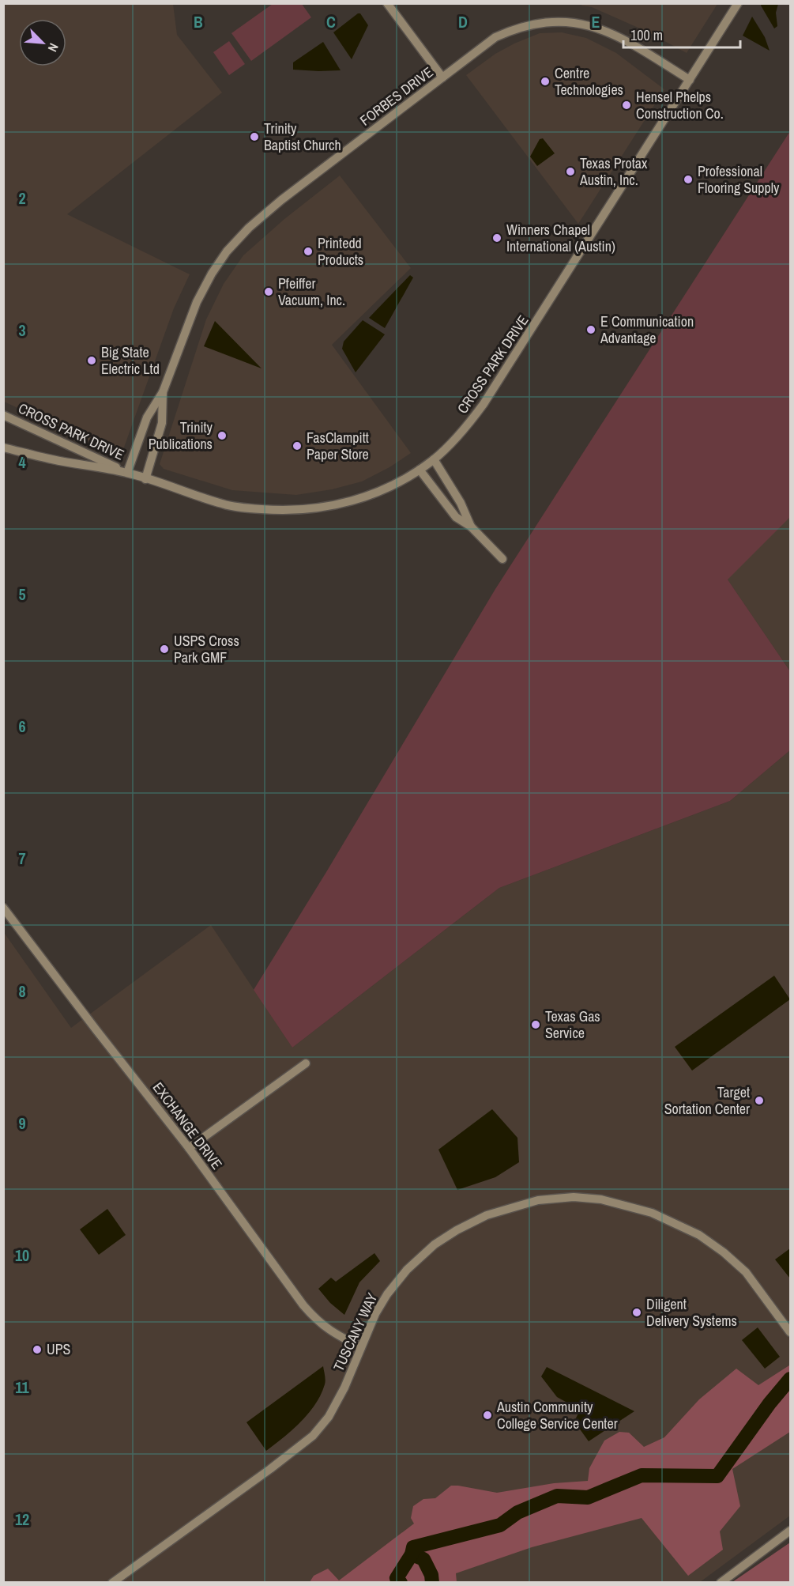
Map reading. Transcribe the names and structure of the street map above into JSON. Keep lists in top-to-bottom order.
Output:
{
  "streets": {
    "street": [
      "FORBES DRIVE",
      "CROSS PARK DRIVE",
      "EXCHANGE DRIVE",
      "TUSCANY WAY"
    ]
  },
  "crossings": [
    ["FORBES DRIVE", "CROSS PARK DRIVE"],
    ["EXCHANGE DRIVE", "TUSCANY WAY"]
  ],
  "places": [
    "Centre Technologies",
    "Hensel Phelps Construction Co.",
    "Trinity Baptist Church",
    "Texas Protax Austin, Inc.",
    "Professional Flooring Supply",
    "Winners Chapel International (Austin)",
    "Printedd Products",
    "Pfeiffer Vacuum, Inc.",
    "E Communication Advantage",
    "Big State Electric Ltd",
    "Trinity Publications",
    "FasClampitt Paper Store",
    "USPS Cross Park GMF",
    "Texas Gas Service",
    "Target Sortation Center",
    "Diligent Delivery Systems",
    "UPS",
    "Austin Community College Service Center"
  ],
  "scale_bar": "100 m",
  "north": "bottom right",
  "grid": {
    "columns": [
      "B",
      "C",
      "D",
      "E"
    ],
    "rows": [
      "2",
      "3",
      "4",
      "5",
      "6",
      "7",
      "8",
      "9",
      "10",
      "11",
      "12"
    ]
  }
}
